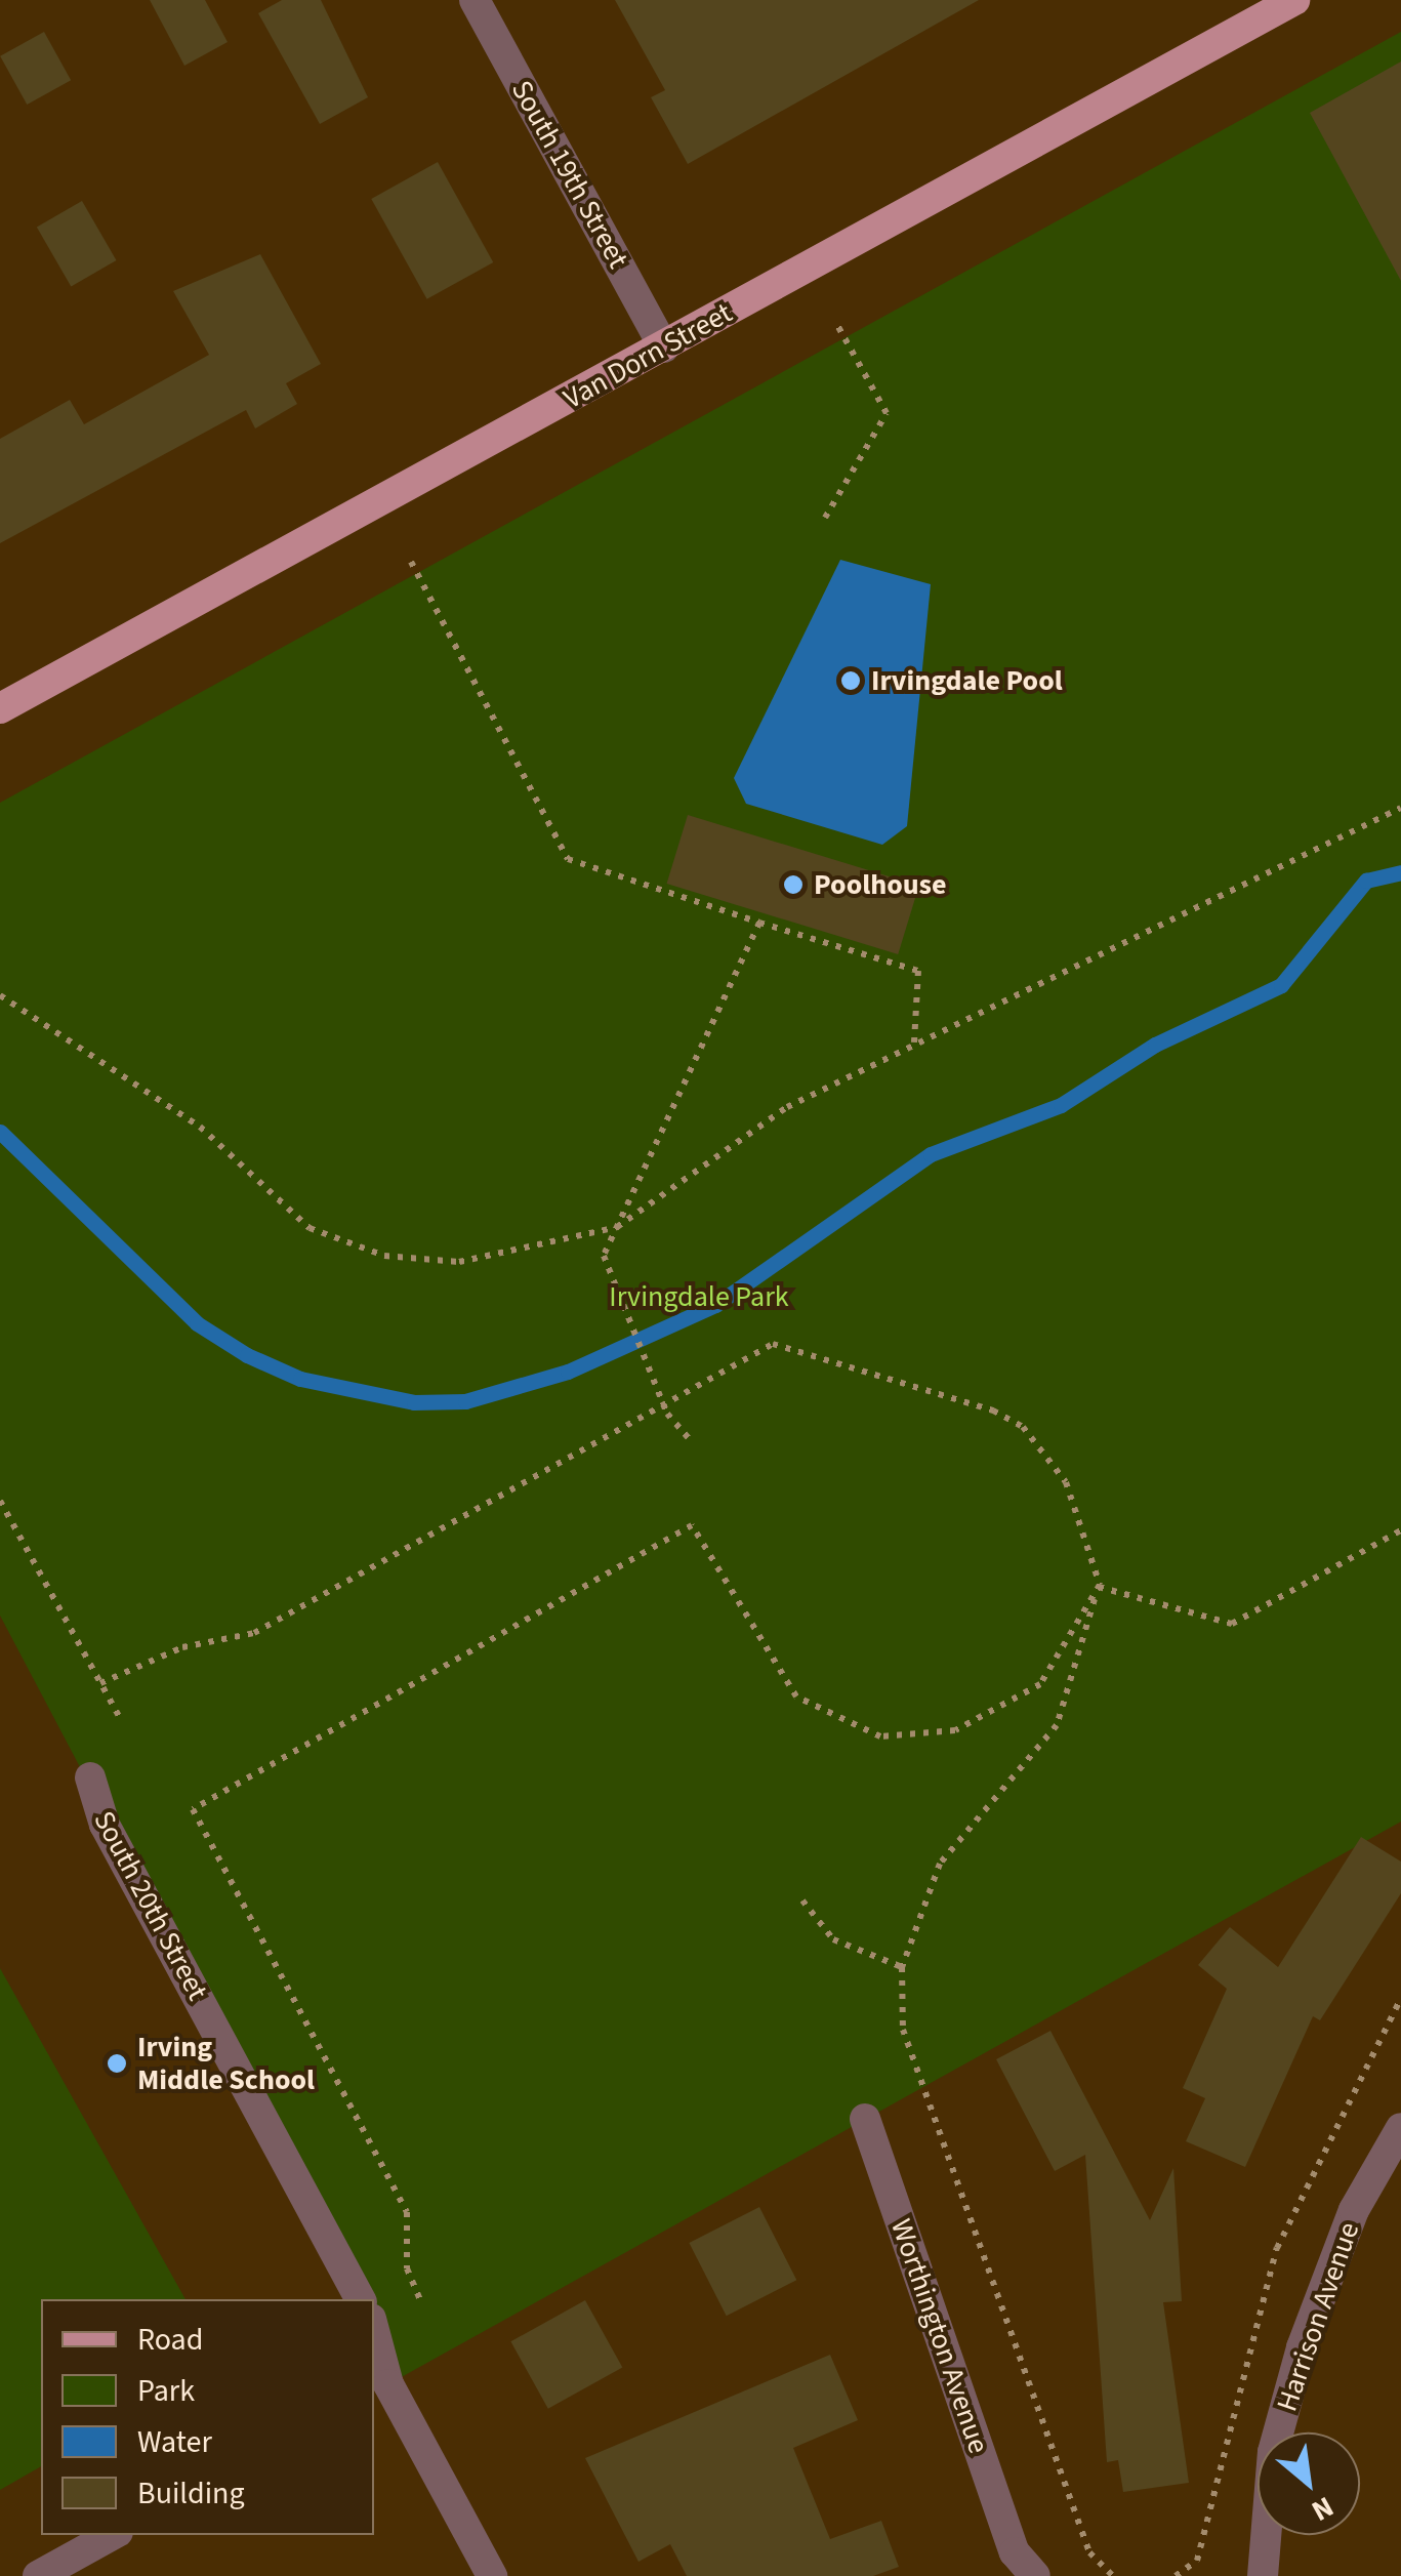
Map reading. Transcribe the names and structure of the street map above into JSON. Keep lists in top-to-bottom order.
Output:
{
  "streets": {
    "main road": ["Van Dorn Street"],
    "street": [
      "South 19th Street",
      "South 20th Street",
      "Harrison Avenue",
      "Worthington Avenue"
    ]
  },
  "crossings": [
    ["South 19th Street", "Van Dorn Street"]
  ],
  "parks": ["Irvingdale Park"],
  "places": ["Irvingdale Pool", "Poolhouse", "Irving Middle School"],
  "legend": [
    "Road",
    "Park",
    "Water",
    "Building"
  ],
  "north": "bottom right"
}
